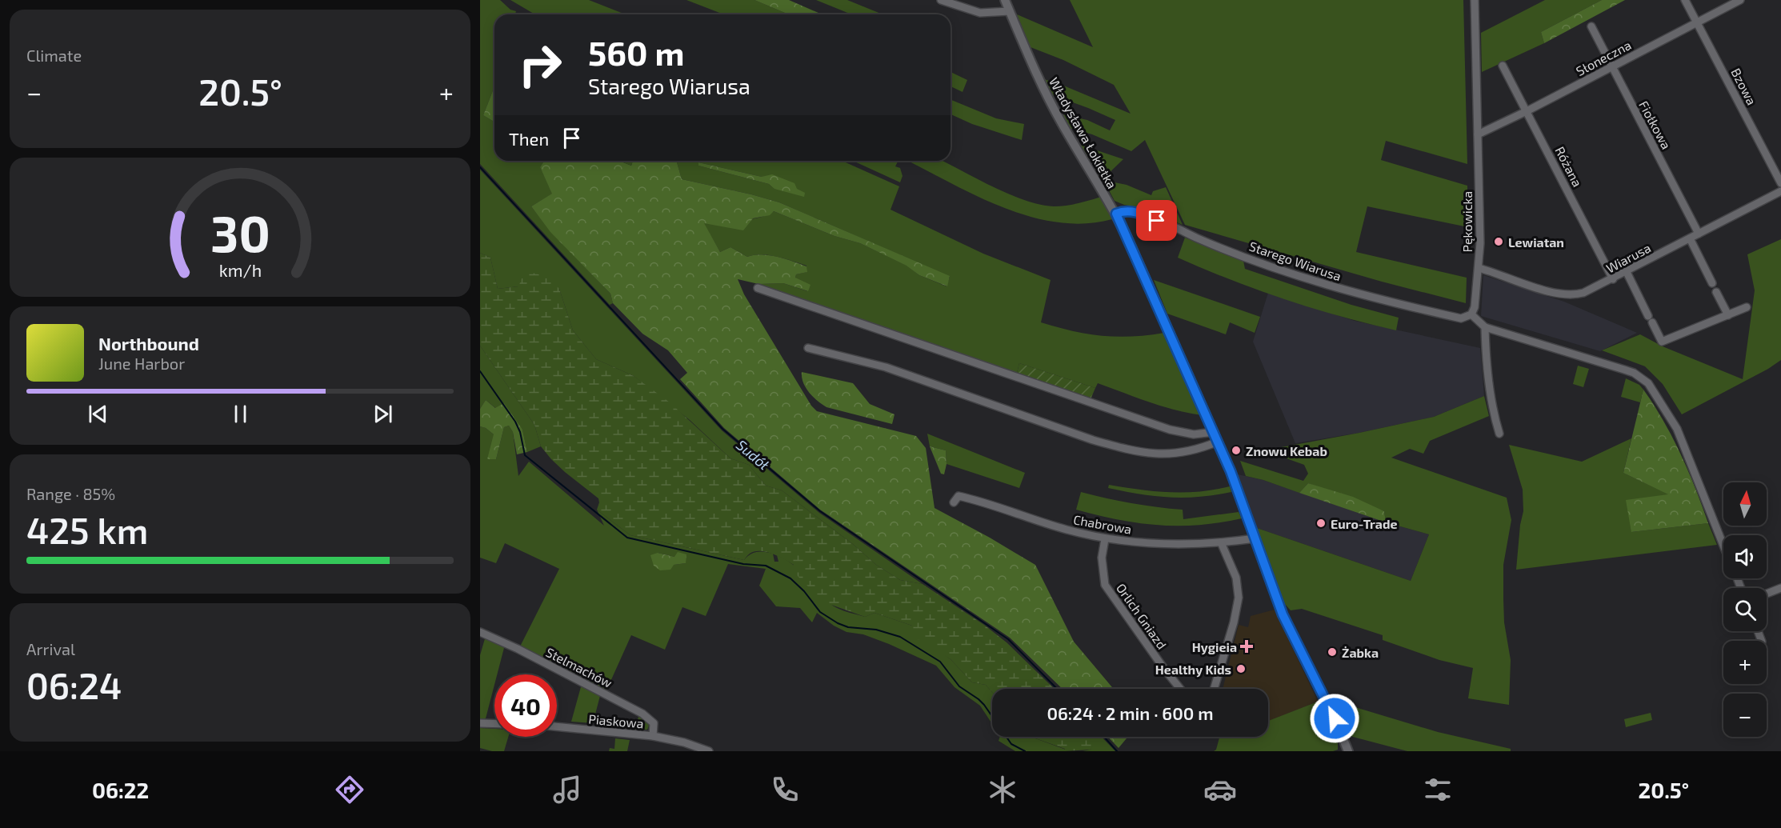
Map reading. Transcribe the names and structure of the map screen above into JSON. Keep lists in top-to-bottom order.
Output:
{
  "streets": {
    "street": [
      "Słoneczna",
      "Bzowa",
      "Fiołkowa",
      "Władysława Łokietka",
      "Różana",
      "Pękowicka",
      "Wiarusa",
      "Starego Wiarusa",
      "Chabrowa",
      "Orlich Gniazd",
      "Stelmachów",
      "Piaskowa"
    ]
  },
  "crossings": [
    ["Słoneczna", "Bzowa"],
    ["Słoneczna", "Fiołkowa"],
    ["Słoneczna", "Różana"],
    ["Słoneczna", "Pękowicka"],
    ["Fiołkowa", "Wiarusa"],
    ["Władysława Łokietka", "Starego Wiarusa"],
    ["Władysława Łokietka", "Chabrowa"],
    ["Różana", "Wiarusa"],
    ["Pękowicka", "Wiarusa"],
    ["Pękowicka", "Starego Wiarusa"],
    ["Chabrowa", "Orlich Gniazd"],
    ["Stelmachów", "Piaskowa"]
  ],
  "water": ["Sudół"],
  "places": {
    "other": [
      "Lewiatan",
      "Znowu Kebab",
      "Euro-Trade",
      "Żabka",
      "Healthy Kids"
    ],
    "health": ["Hygieia"]
  },
  "north": "top",
  "page": {
    "tile": [
      "Climate",
      ["Range · 85%", "425 km"],
      ["Arrival", "06:24"]
    ],
    "turn": ["560 m", "Starego Wiarusa"],
    "heat": ["−", "20.5°", "+"],
    "then": "Then",
    "song": ["Northbound", "June Harbor"],
    "map_buttons": ["+", "−"],
    "limit": "40",
    "trip": "06:24 · 2 min · 600 m",
    "tabs": ["06:22", "20.5°"],
    "gauge": ["30", "km/h"]
  }
}
